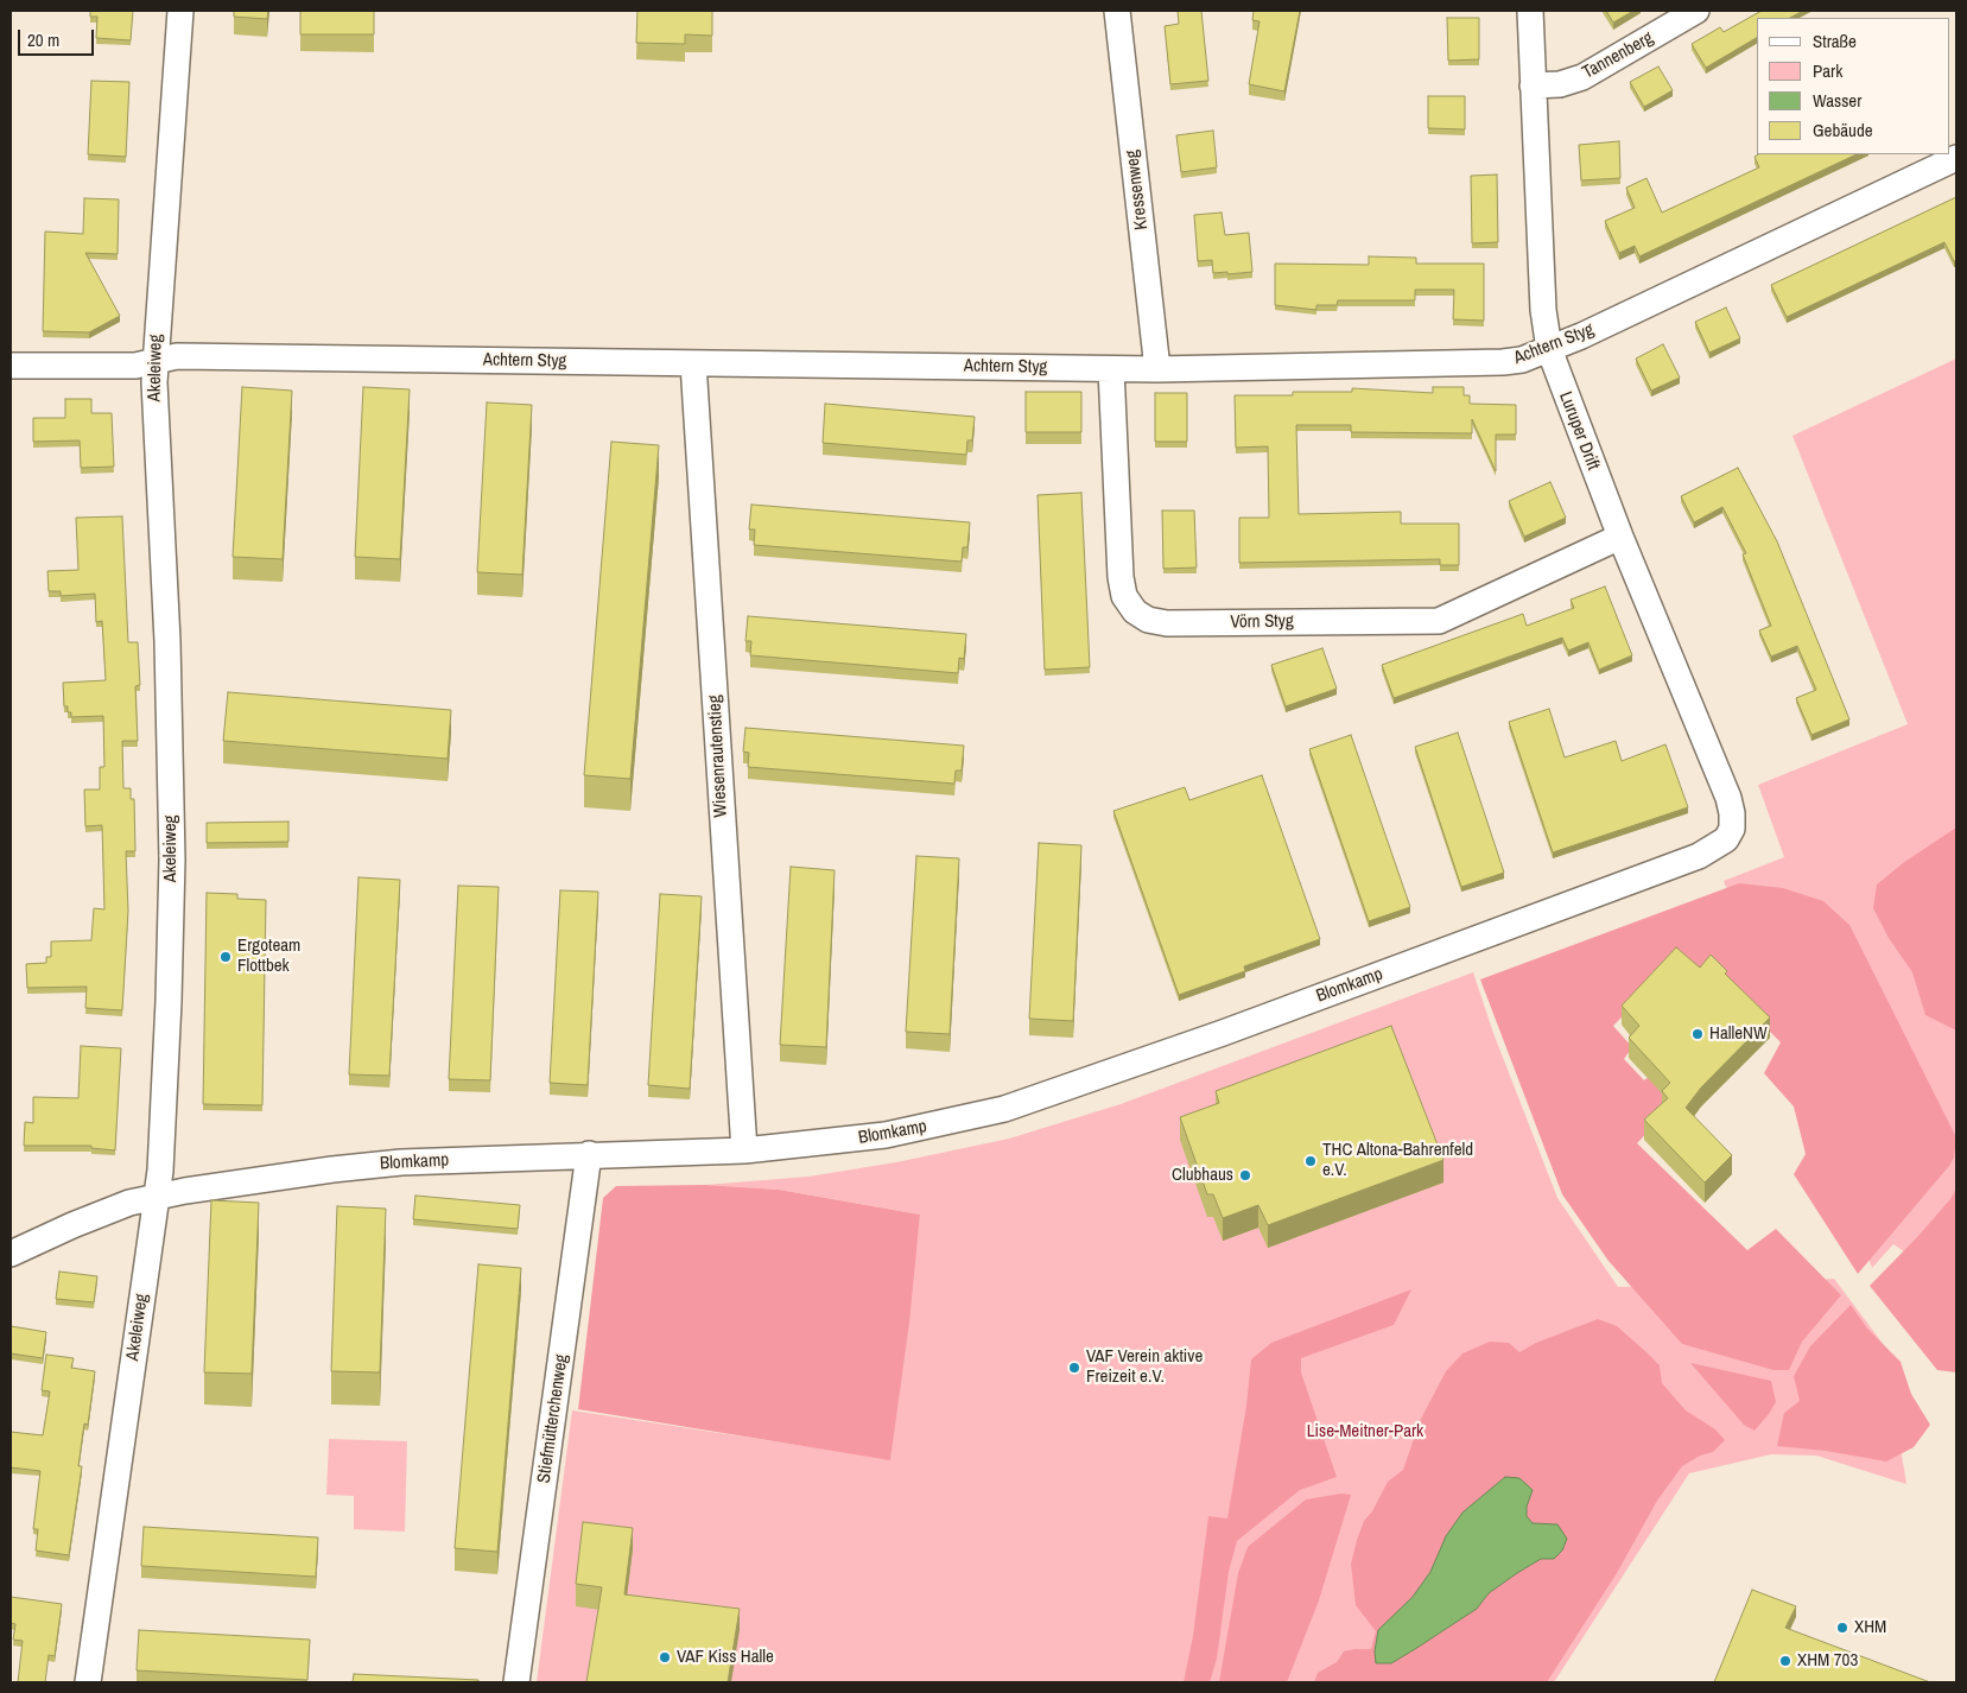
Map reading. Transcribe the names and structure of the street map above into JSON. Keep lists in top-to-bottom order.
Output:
{
  "streets": {
    "street": [
      "Tannenberg",
      "Kressenweg",
      "Achtern Styg",
      "Akeleiweg",
      "Luruper Drift",
      "Vörn Styg",
      "Wiesenrautenstieg",
      "Blomkamp",
      "Stiefmütterchenweg"
    ]
  },
  "crossings": [
    ["Tannenberg", "Luruper Drift"],
    ["Kressenweg", "Achtern Styg"],
    ["Achtern Styg", "Akeleiweg"],
    ["Achtern Styg", "Luruper Drift"],
    ["Achtern Styg", "Vörn Styg"],
    ["Achtern Styg", "Wiesenrautenstieg"],
    ["Akeleiweg", "Blomkamp"],
    ["Luruper Drift", "Vörn Styg"],
    ["Luruper Drift", "Blomkamp"],
    ["Wiesenrautenstieg", "Blomkamp"],
    ["Blomkamp", "Stiefmütterchenweg"]
  ],
  "parks": ["Lise-Meitner-Park"],
  "places": [
    "Ergoteam Flottbek",
    "HalleNW",
    "THC Altona-Bahrenfeld e.V.",
    "Clubhaus",
    "VAF Verein aktive Freizeit e.V.",
    "XHM",
    "VAF Kiss Halle",
    "XHM 703"
  ],
  "legend": [
    "Straße",
    "Park",
    "Wasser",
    "Gebäude"
  ],
  "scale_bar": "20 m"
}
